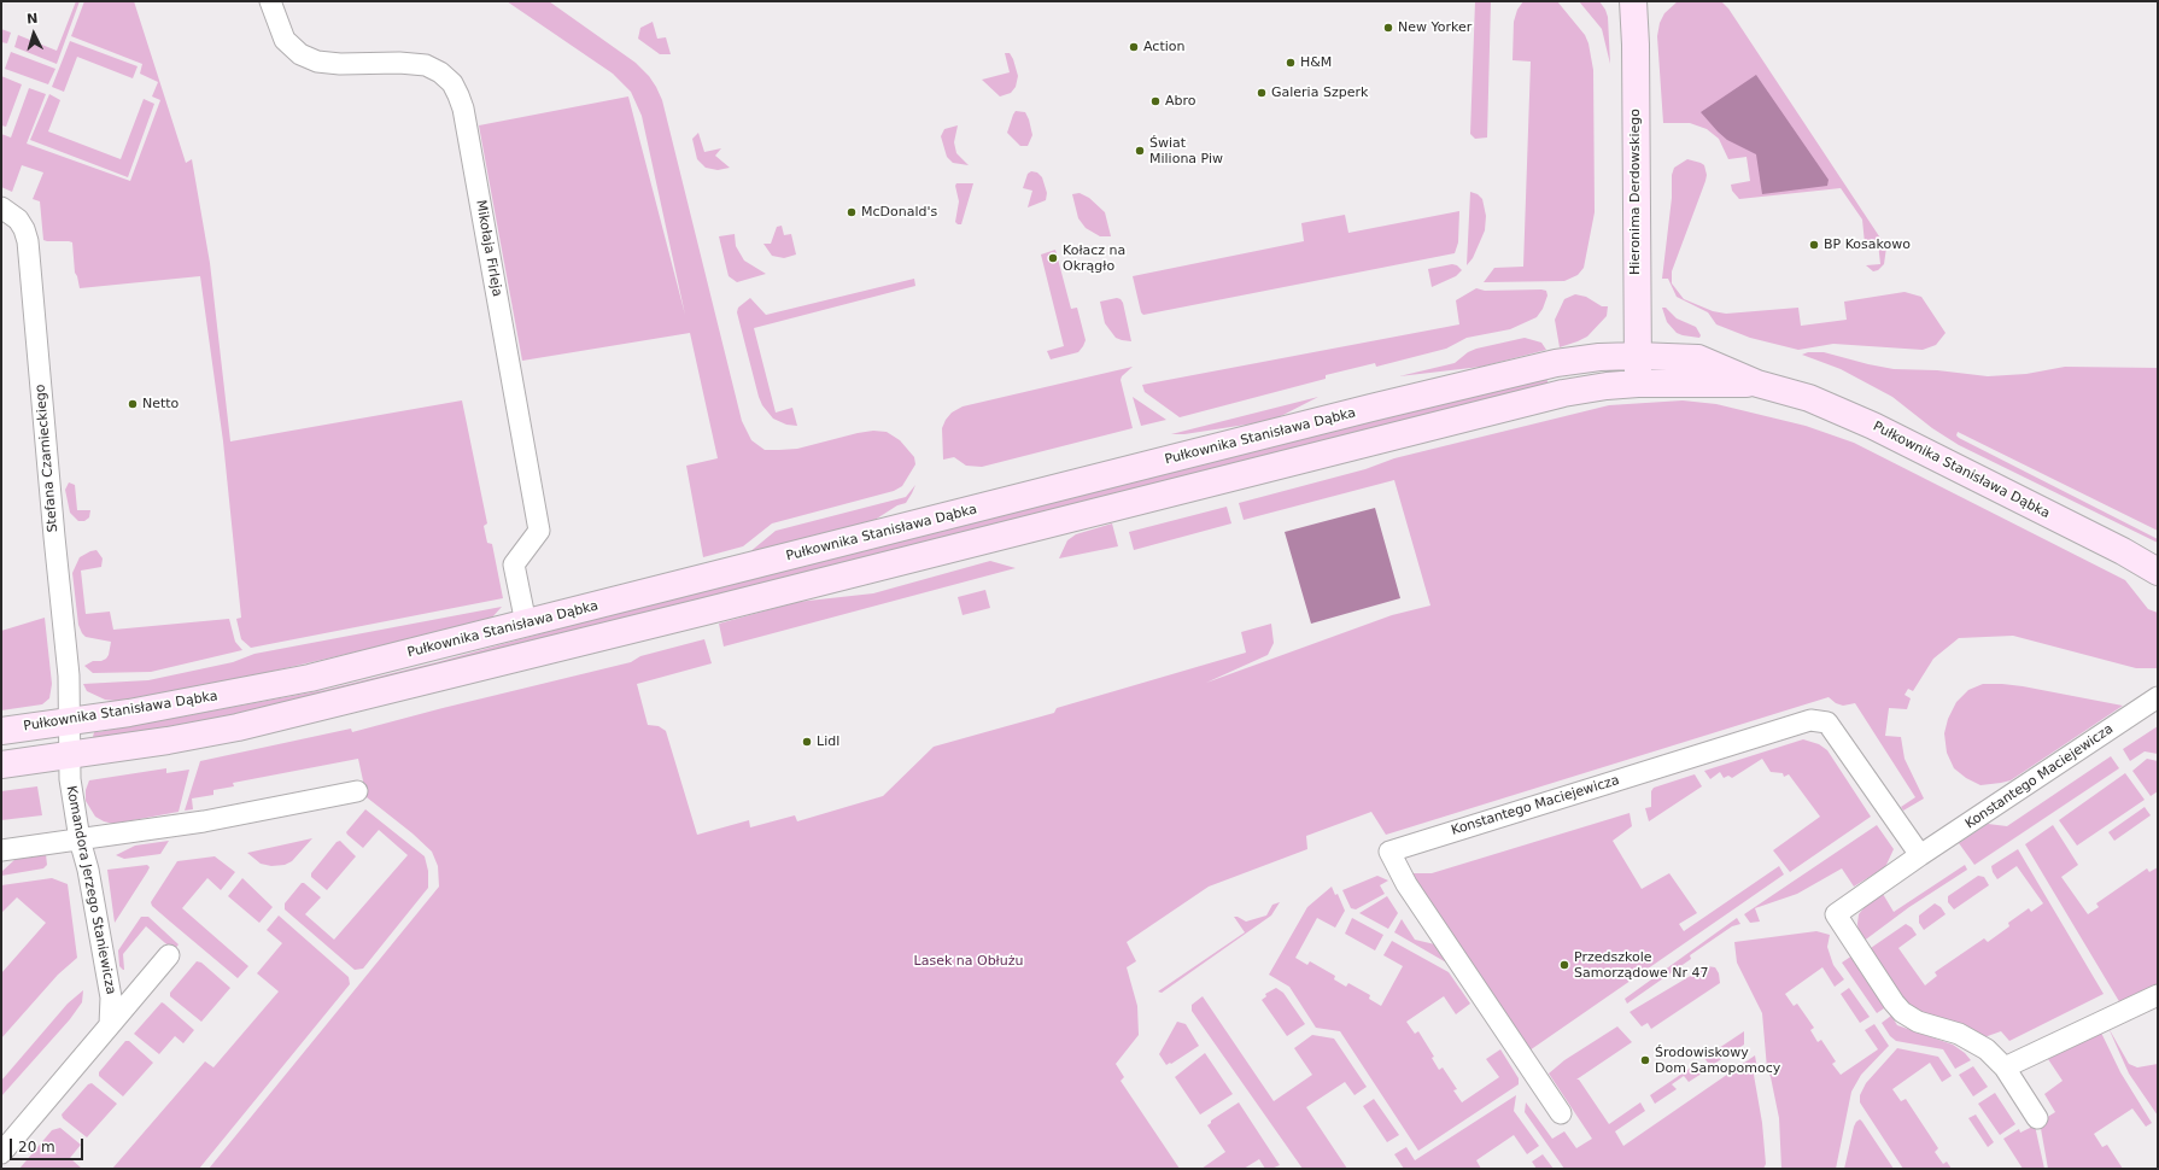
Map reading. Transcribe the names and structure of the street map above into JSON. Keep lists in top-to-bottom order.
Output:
{
  "streets": {
    "street": [
      "Hieronima Derdowskiego",
      "Mikołaja Firleja",
      "Pułkownika Stanisława Dąbka",
      "Stefana Czarnieckiego",
      "Konstantego Maciejewicza",
      "Komandora Jerzego Staniewicza"
    ]
  },
  "crossings": [
    ["Hieronima Derdowskiego", "Pułkownika Stanisława Dąbka"],
    ["Mikołaja Firleja", "Pułkownika Stanisława Dąbka"],
    ["Pułkownika Stanisława Dąbka", "Stefana Czarnieckiego"],
    ["Pułkownika Stanisława Dąbka", "Komandora Jerzego Staniewicza"],
    ["Stefana Czarnieckiego", "Komandora Jerzego Staniewicza"]
  ],
  "parks": ["Lasek na Obłużu"],
  "places": [
    "New Yorker",
    "Action",
    "H&M",
    "Galeria Szperk",
    "Abro",
    "Świat Miliona Piw",
    "McDonald's",
    "BP Kosakowo",
    "Kołacz na Okrągło",
    "Netto",
    "Lidl",
    "Przedszkole Samorządowe Nr 47",
    "Środowiskowy Dom Samopomocy"
  ],
  "scale_bar": "20 m",
  "north": "top"
}
